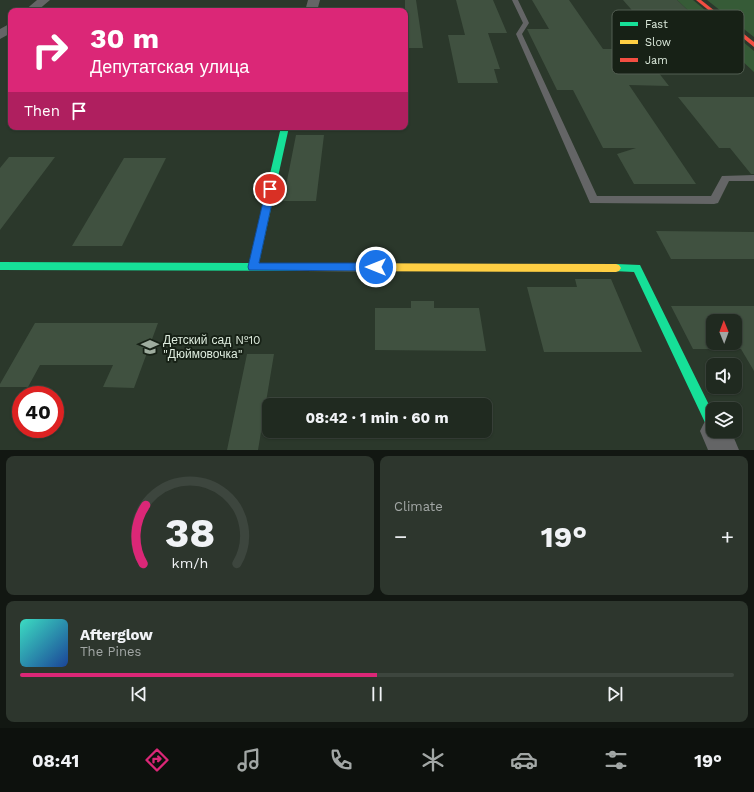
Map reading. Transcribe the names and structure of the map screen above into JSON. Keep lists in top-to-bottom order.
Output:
{
  "places": {
    "school or university": ["Детский сад №10 \"Дюймовочка\""]
  },
  "legend": ["Fast", "Slow", "Jam"],
  "north": "top",
  "page": {
    "turn": ["30 m", "Депутатская улица"],
    "then": "Then",
    "limit": "40",
    "trip": "08:42 · 1 min · 60 m",
    "tile": "Climate",
    "heat": ["−", "19°", "+"],
    "song": ["Afterglow", "The Pines"],
    "tabs": ["08:41", "19°"],
    "gauge": ["38", "km/h"]
  }
}
